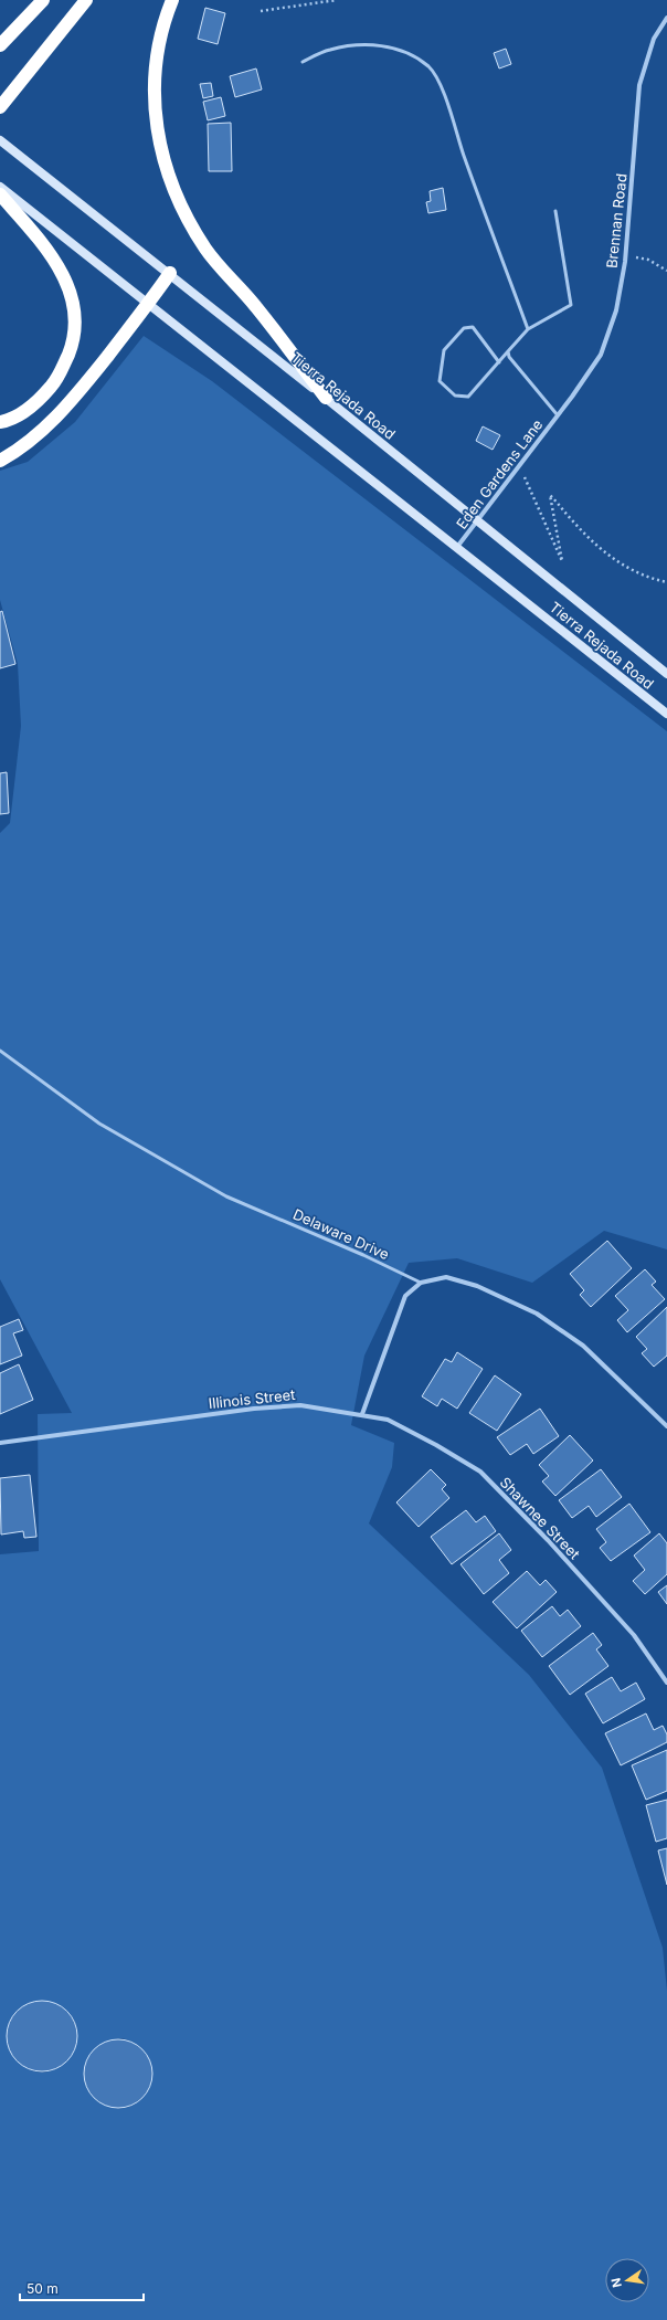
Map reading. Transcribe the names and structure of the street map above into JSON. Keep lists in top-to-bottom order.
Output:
{
  "streets": {
    "main road": ["Tierra Rejada Road"],
    "street": [
      "Brennan Road",
      "Eden Gardens Lane",
      "Illinois Street",
      "Shawnee Street"
    ],
    "lane": ["Delaware Drive"]
  },
  "crossings": [
    ["Brennan Road", "Eden Gardens Lane"],
    ["Tierra Rejada Road", "Eden Gardens Lane"],
    ["Illinois Street", "Shawnee Street"]
  ],
  "scale_bar": "50 m",
  "north": "left"
}
